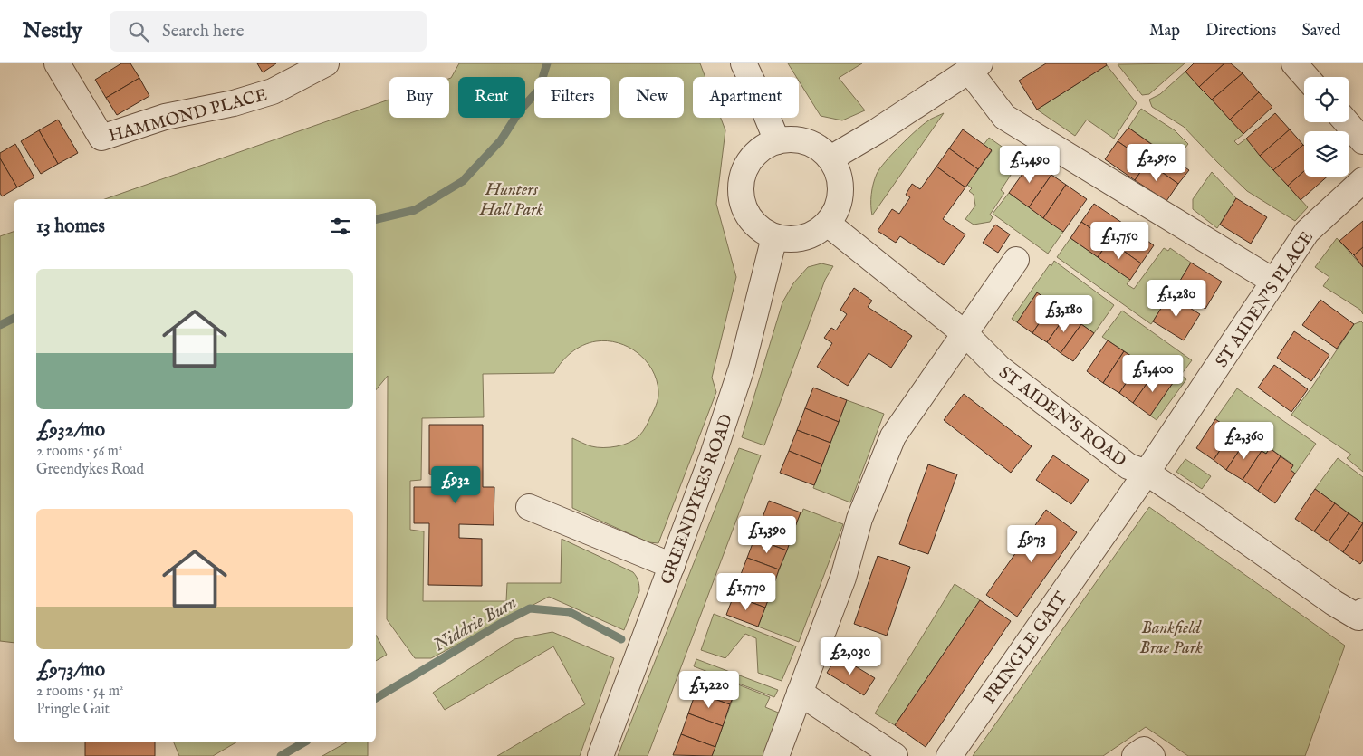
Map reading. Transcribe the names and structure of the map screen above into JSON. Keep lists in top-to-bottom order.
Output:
{
  "streets": {
    "street": [
      "HAMMOND PLACE",
      "ST AIDEN'S PLACE",
      "ST AIDEN'S ROAD",
      "GREENDYKES ROAD",
      "PRINGLE GAIT"
    ]
  },
  "crossings": [
    ["ST AIDEN'S PLACE", "ST AIDEN'S ROAD"],
    ["ST AIDEN'S PLACE", "PRINGLE GAIT"],
    ["ST AIDEN'S ROAD", "GREENDYKES ROAD"],
    ["ST AIDEN'S ROAD", "PRINGLE GAIT"]
  ],
  "water": ["Niddrie Burn"],
  "parks": ["Hunters Hall Park", "Bankfield Brae Park"],
  "page": {
    "header": "Nestly",
    "search": "Search here",
    "nav": ["Map", "Directions", "Saved"],
    "chip": [
      "Buy",
      "Rent",
      "Filters",
      "New",
      "Apartment"
    ],
    "price": [
      "£2,950",
      "£1,490",
      "£1,750",
      "£1,280",
      "£3,180",
      "£1,400",
      "£2,360",
      "£932",
      "£1,390",
      "£973",
      "£1,770",
      "£2,030",
      "£1,220"
    ],
    "heading": "13 homes",
    "list": [
      {
        "name": "£932/mo",
        "note": "2 rooms · 56 m² · Greendykes Road"
      },
      {
        "name": "£973/mo",
        "note": "2 rooms · 54 m² · Pringle Gait"
      }
    ]
  }
}
